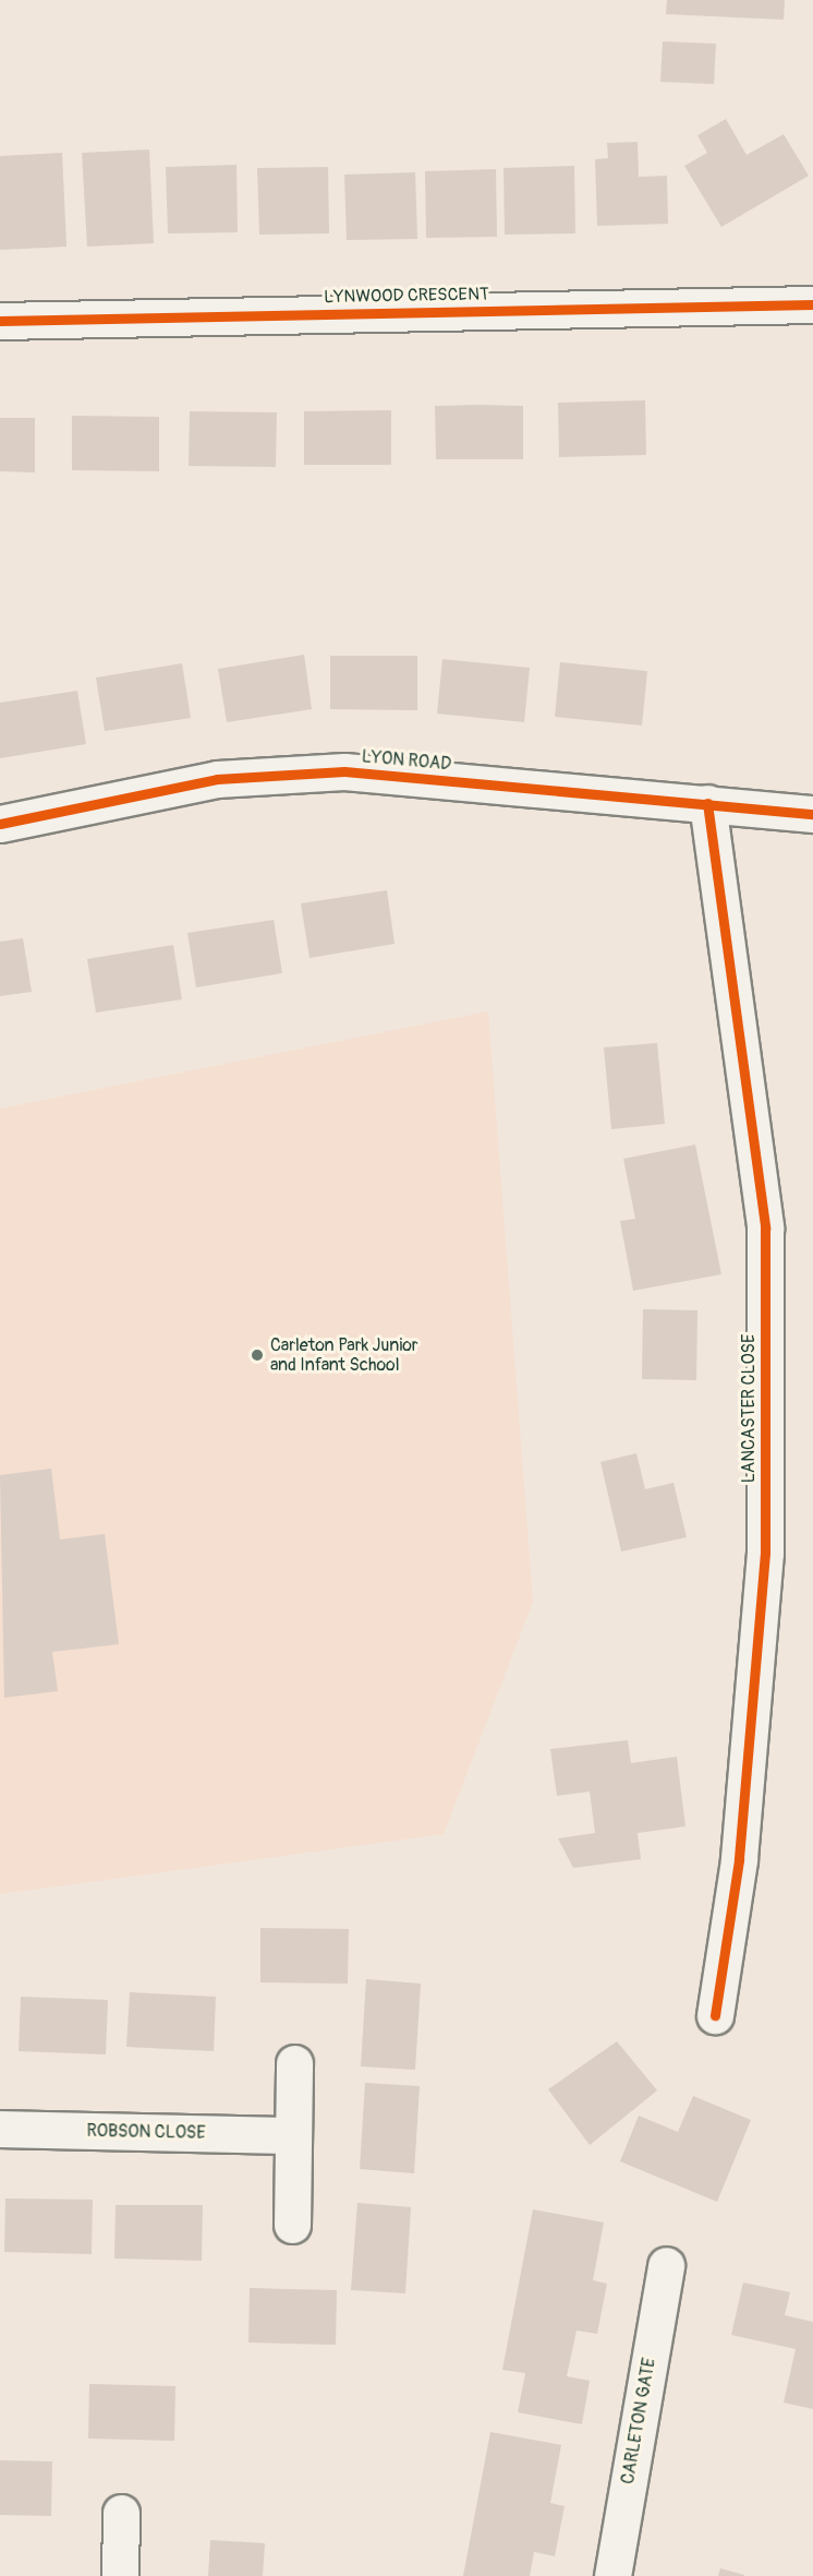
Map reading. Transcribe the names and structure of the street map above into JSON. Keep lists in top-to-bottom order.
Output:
{
  "streets": {
    "street": [
      "LYNWOOD CRESCENT",
      "LYON ROAD",
      "LANCASTER CLOSE",
      "ROBSON CLOSE",
      "CARLETON GATE"
    ]
  },
  "crossings": [
    ["LYON ROAD", "LANCASTER CLOSE"]
  ],
  "places": ["Carleton Park Junior and Infant School"]
}
